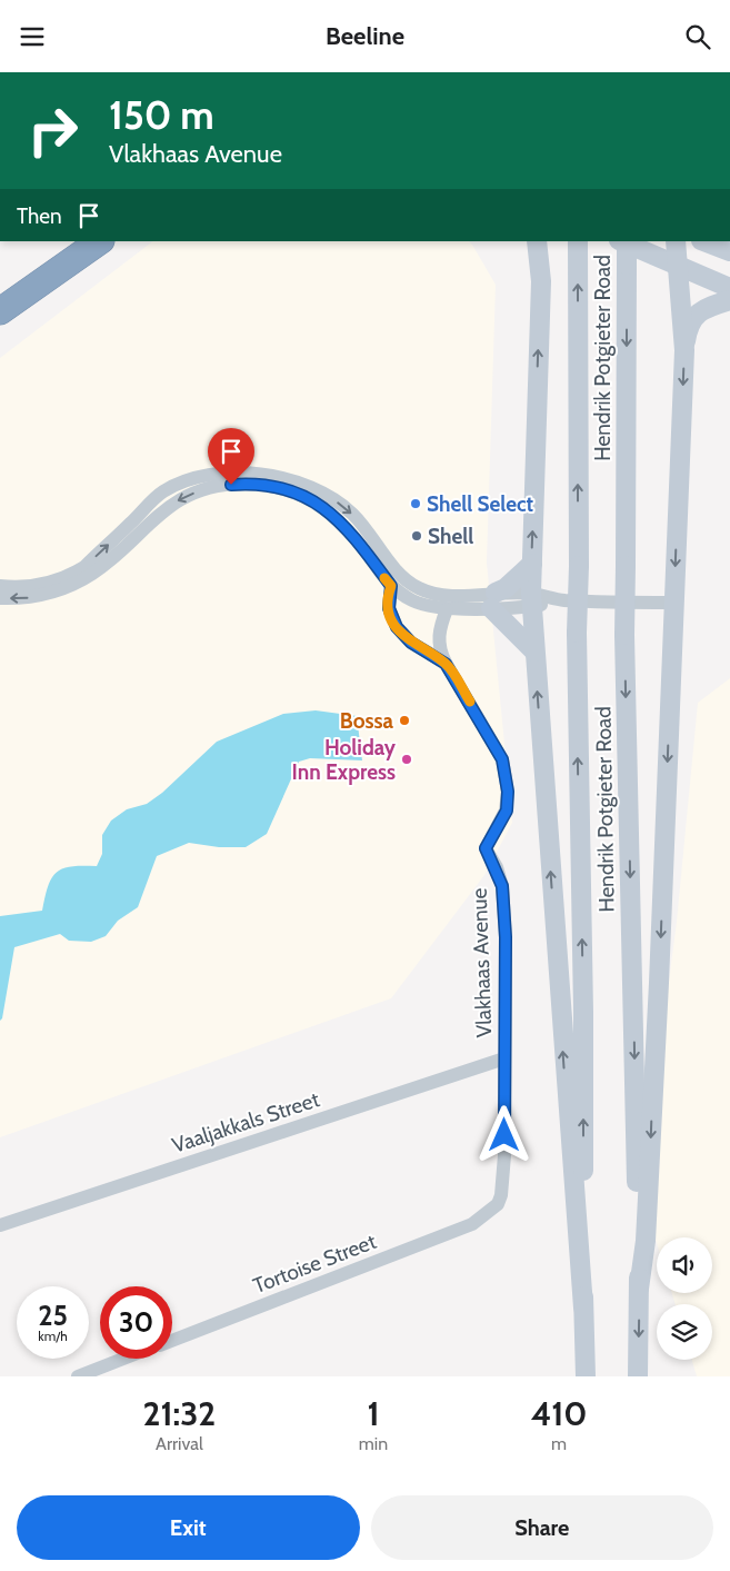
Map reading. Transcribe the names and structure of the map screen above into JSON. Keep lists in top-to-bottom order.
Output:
{
  "streets": {
    "main road": ["Hendrik Potgieter Road"],
    "street": ["Vlakhaas Avenue", "Vaaljakkals Street", "Tortoise Street"]
  },
  "crossings": [
    ["Vlakhaas Avenue", "Vaaljakkals Street"],
    ["Vlakhaas Avenue", "Tortoise Street"]
  ],
  "places": [
    "Shell Select",
    "Shell",
    "Bossa",
    "Holiday Inn Express"
  ],
  "page": {
    "header": "Beeline",
    "turn": ["150 m", "Vlakhaas Avenue"],
    "then": "Then",
    "speed": "25 km/h",
    "limit": "30",
    "eta": [
      "21:32",
      "Arrival",
      "1",
      "min",
      "410",
      "m"
    ],
    "buttons": ["Exit", "Share"]
  }
}
